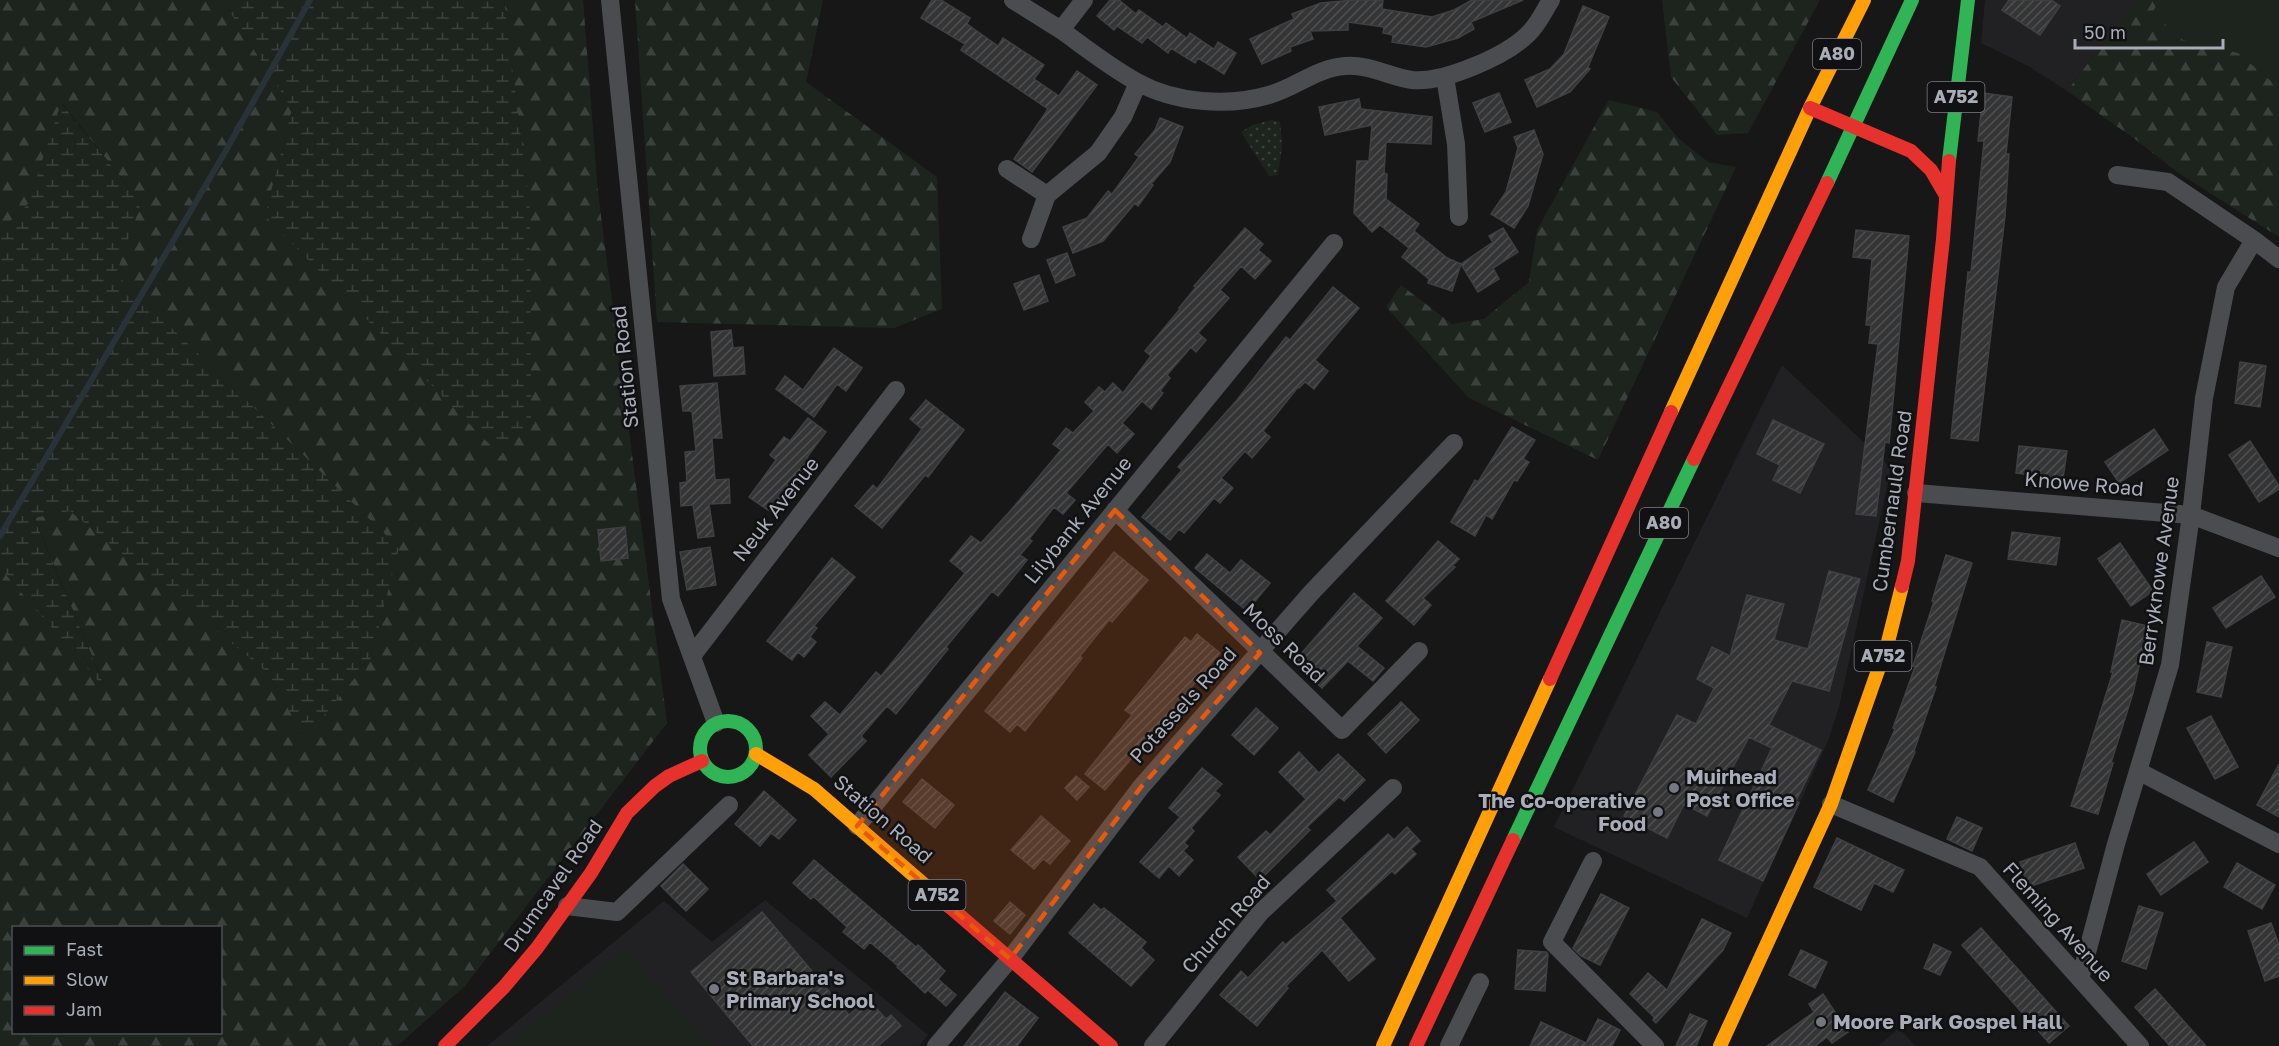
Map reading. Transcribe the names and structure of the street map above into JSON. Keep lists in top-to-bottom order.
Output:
{
  "streets": {
    "main road": [
      "A80",
      "A752",
      "Station Road",
      "Cumbernauld Road",
      "Drumcavel Road"
    ],
    "street": [
      "Knowe Road",
      "Neuk Avenue",
      "Lilybank Avenue",
      "Berryknowe Avenue",
      "Moss Road",
      "Potassels Road",
      "Fleming Avenue",
      "Church Road"
    ]
  },
  "crossings": [
    ["Station Road", "Neuk Avenue"],
    ["Station Road", "Lilybank Avenue"],
    ["Station Road", "Potassels Road"],
    ["Station Road", "Drumcavel Road"],
    ["Knowe Road", "Cumbernauld Road"],
    ["Knowe Road", "Berryknowe Avenue"],
    ["Cumbernauld Road", "Fleming Avenue"],
    ["Lilybank Avenue", "Moss Road"],
    ["Berryknowe Avenue", "Fleming Avenue"],
    ["Moss Road", "Potassels Road"]
  ],
  "places": [
    "Muirhead Post Office",
    "The Co-operative Food",
    "St Barbara's Primary School",
    "Moore Park Gospel Hall"
  ],
  "legend": ["Fast", "Slow", "Jam"],
  "scale_bar": "50 m"
}
